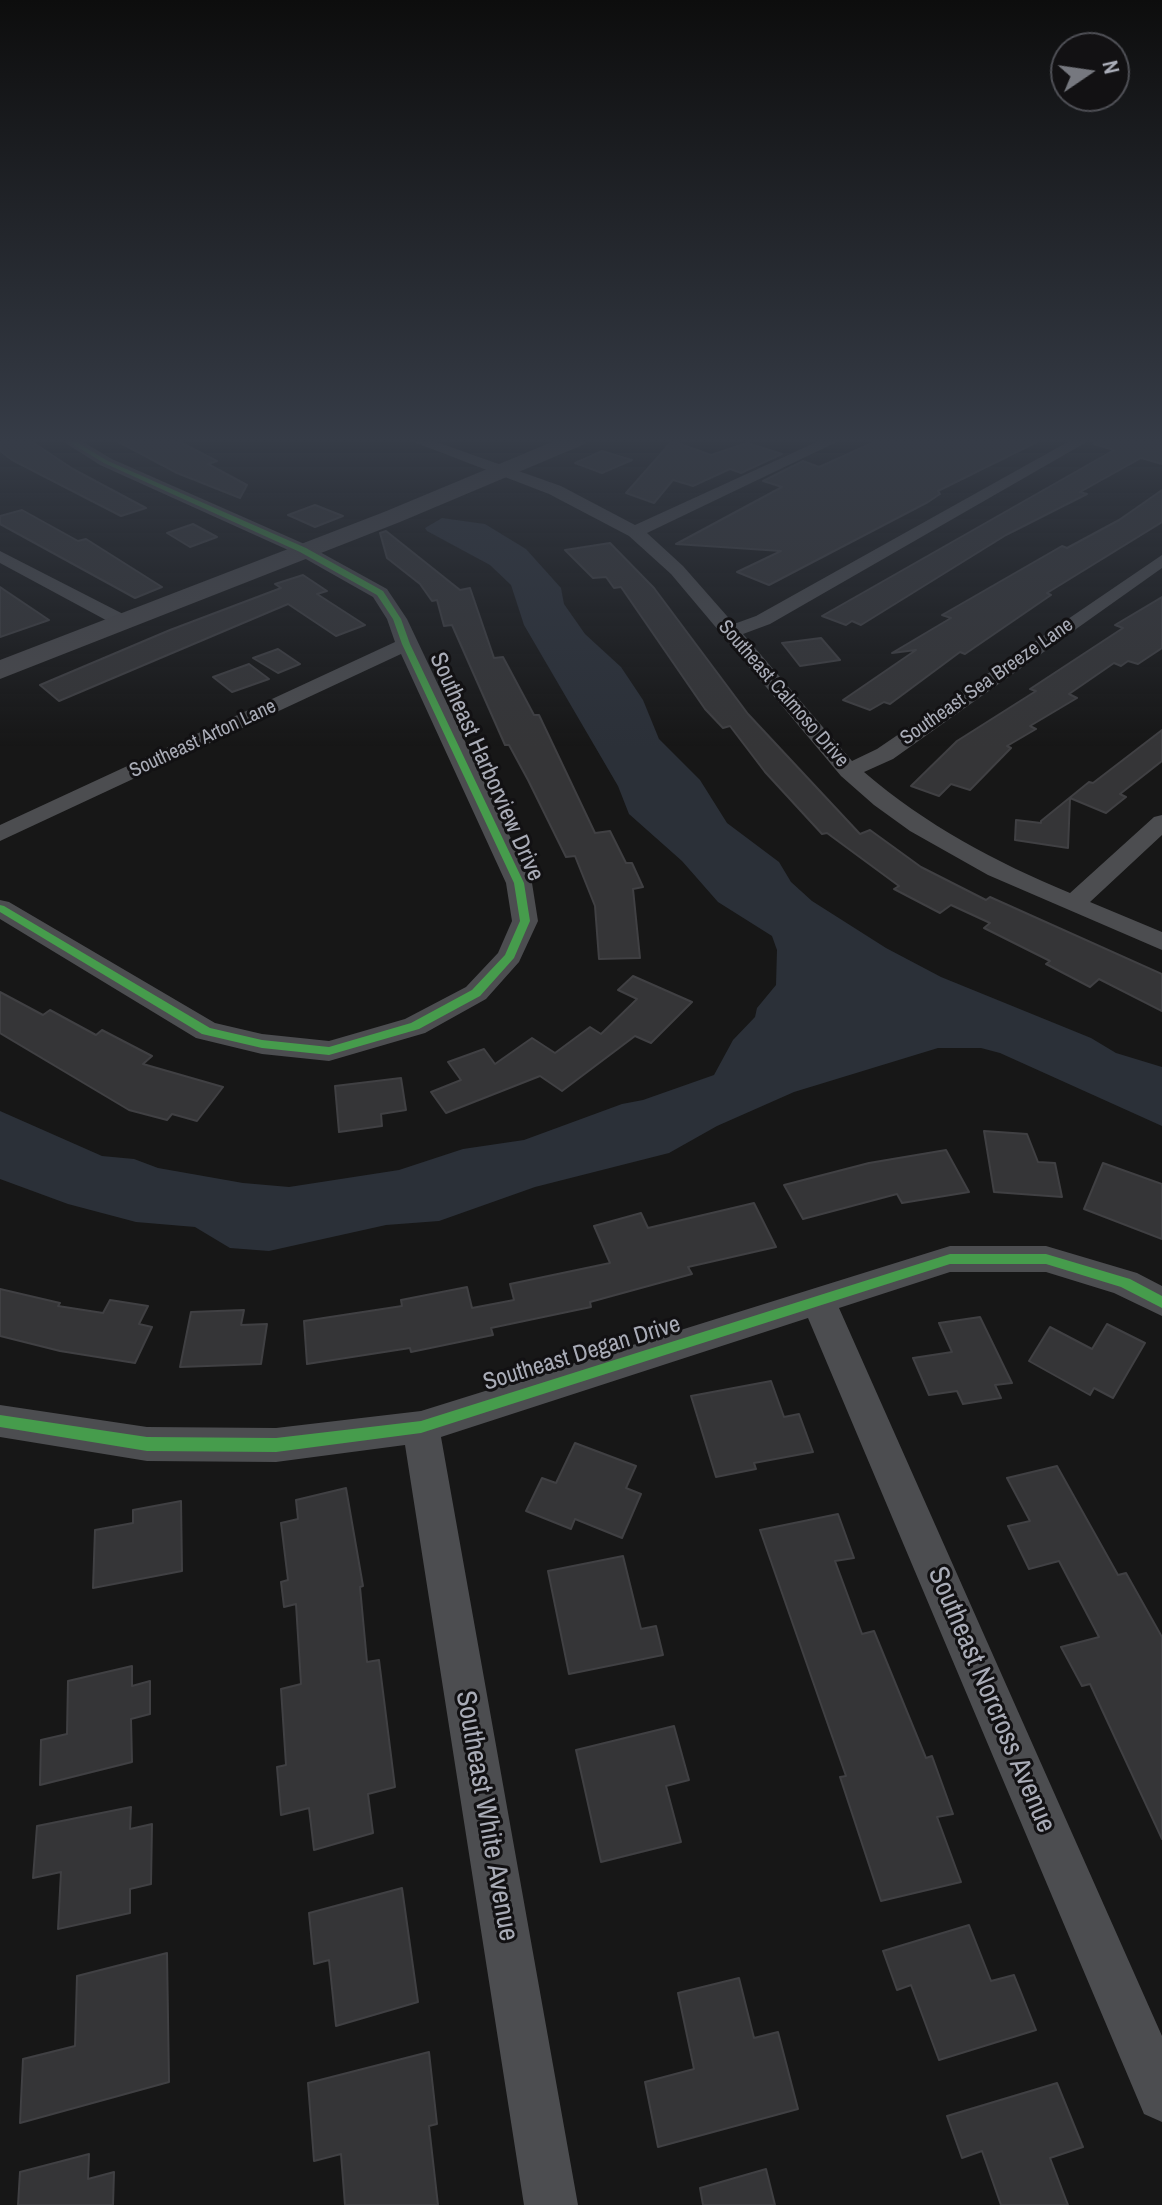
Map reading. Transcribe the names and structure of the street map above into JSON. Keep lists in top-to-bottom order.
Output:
{
  "streets": {
    "street": [
      "Southeast Sea Breeze Lane",
      "Southeast Calmoso Drive",
      "Southeast Arton Lane",
      "Southeast Harborview Drive",
      "Southeast Degan Drive",
      "Southeast Norcross Avenue",
      "Southeast White Avenue"
    ]
  },
  "crossings": [
    ["Southeast Sea Breeze Lane", "Southeast Calmoso Drive"],
    ["Southeast Arton Lane", "Southeast Harborview Drive"],
    ["Southeast Degan Drive", "Southeast Norcross Avenue"],
    ["Southeast Degan Drive", "Southeast White Avenue"]
  ],
  "north": "right"
}
